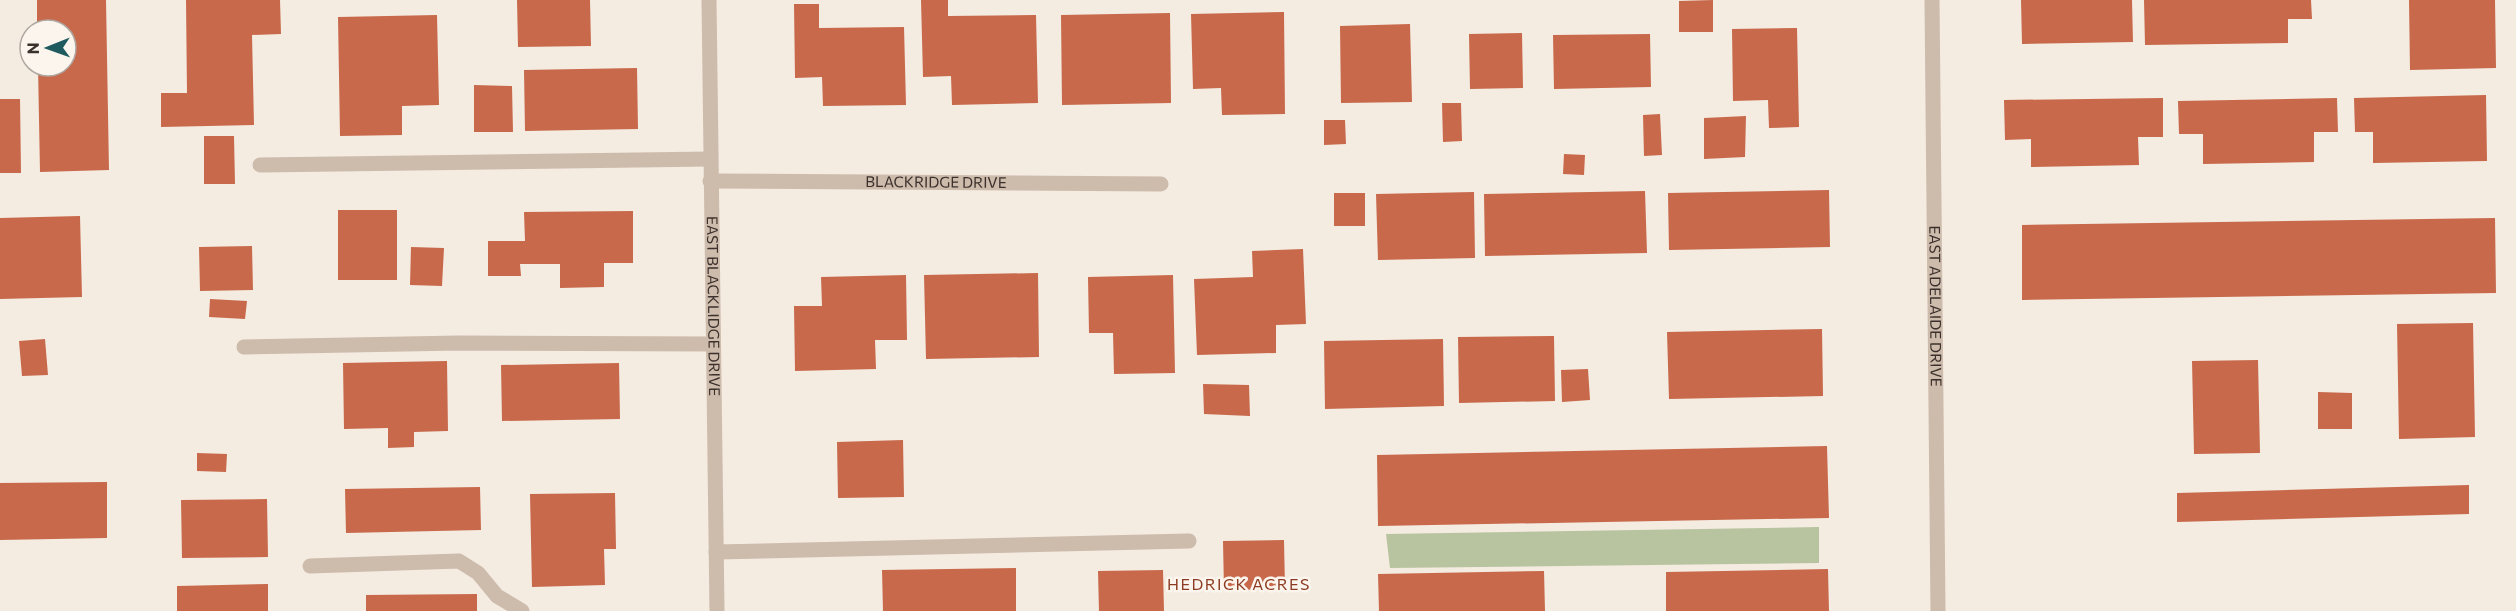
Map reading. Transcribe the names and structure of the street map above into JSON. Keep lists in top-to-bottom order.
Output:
{
  "streets": {
    "street": ["BLACKRIDGE DRIVE", "EAST BLACKLIDGE DRIVE", "EAST ADELAIDE DRIVE"]
  },
  "crossings": [
    ["BLACKRIDGE DRIVE", "EAST BLACKLIDGE DRIVE"]
  ],
  "districts": ["HEDRICK ACRES"],
  "north": "left"
}
